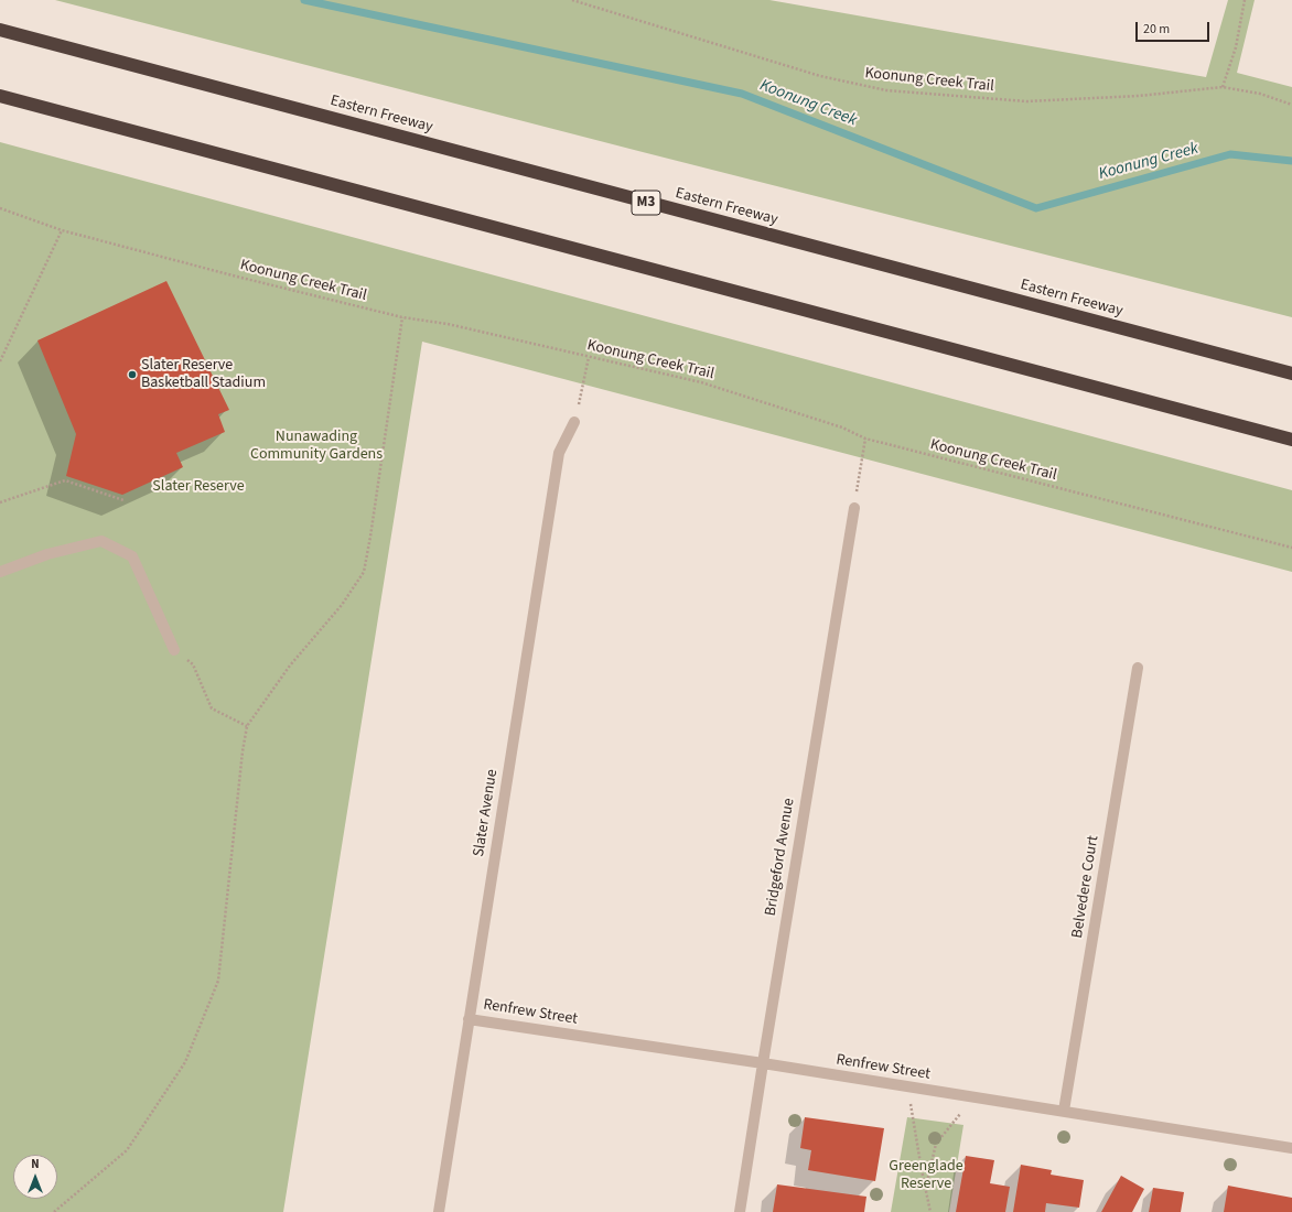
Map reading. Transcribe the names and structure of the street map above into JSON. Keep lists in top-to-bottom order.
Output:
{
  "streets": {
    "highway": ["Eastern Freeway", "M3"],
    "street": [
      "Slater Avenue",
      "Bridgeford Avenue",
      "Belvedere Court",
      "Renfrew Street"
    ],
    "path": ["Koonung Creek Trail"]
  },
  "crossings": [
    ["Slater Avenue", "Renfrew Street"],
    ["Bridgeford Avenue", "Renfrew Street"],
    ["Belvedere Court", "Renfrew Street"]
  ],
  "water": ["Koonung Creek"],
  "parks": ["Nunawading Community Gardens", "Slater Reserve", "Greenglade Reserve"],
  "places": ["Slater Reserve Basketball Stadium"],
  "scale_bar": "20 m",
  "north": "top"
}
